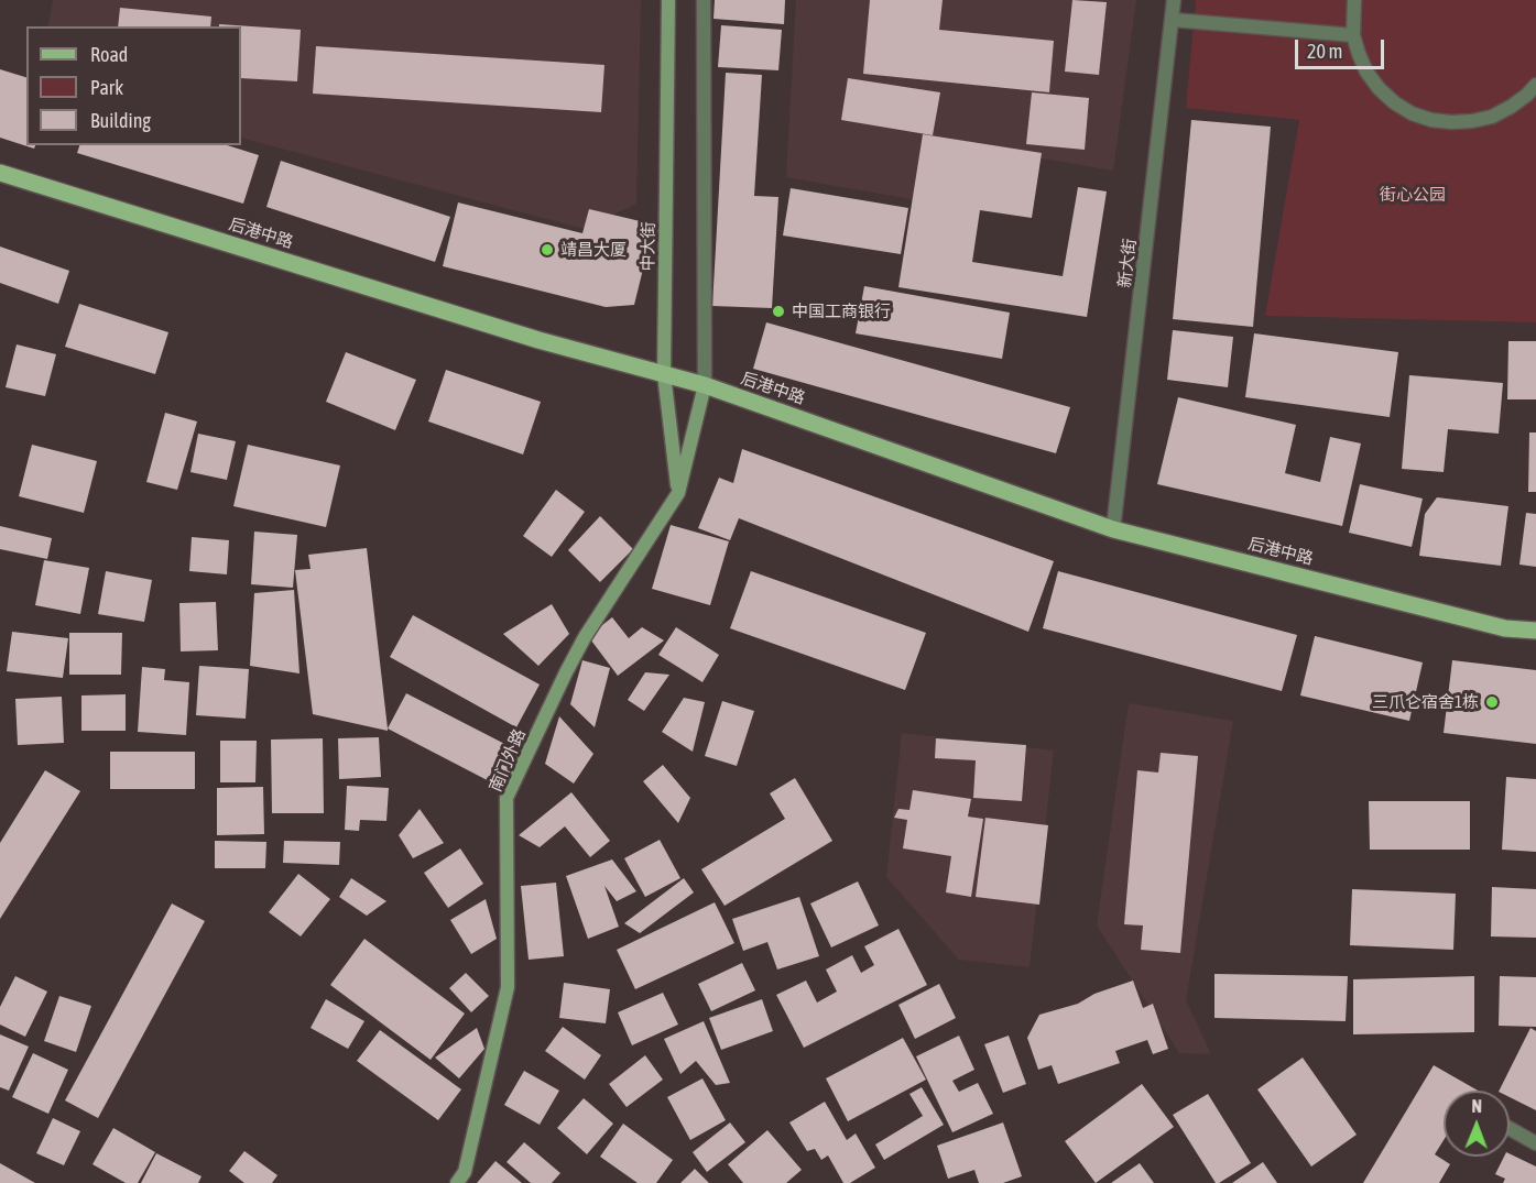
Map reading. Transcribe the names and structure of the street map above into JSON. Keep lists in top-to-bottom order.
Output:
{
  "streets": {
    "main road": ["后港中路", "中大街", "南门外路"],
    "street": ["新大街"]
  },
  "crossings": [
    ["后港中路", "中大街"],
    ["后港中路", "新大街"],
    ["后港中路", "南门外路"],
    ["中大街", "南门外路"]
  ],
  "parks": ["街心公园"],
  "places": ["靖昌大厦", "中国工商银行", "三爪仑宿舍1栋"],
  "legend": ["Road", "Park", "Building"],
  "scale_bar": "20 m",
  "north": "top"
}
